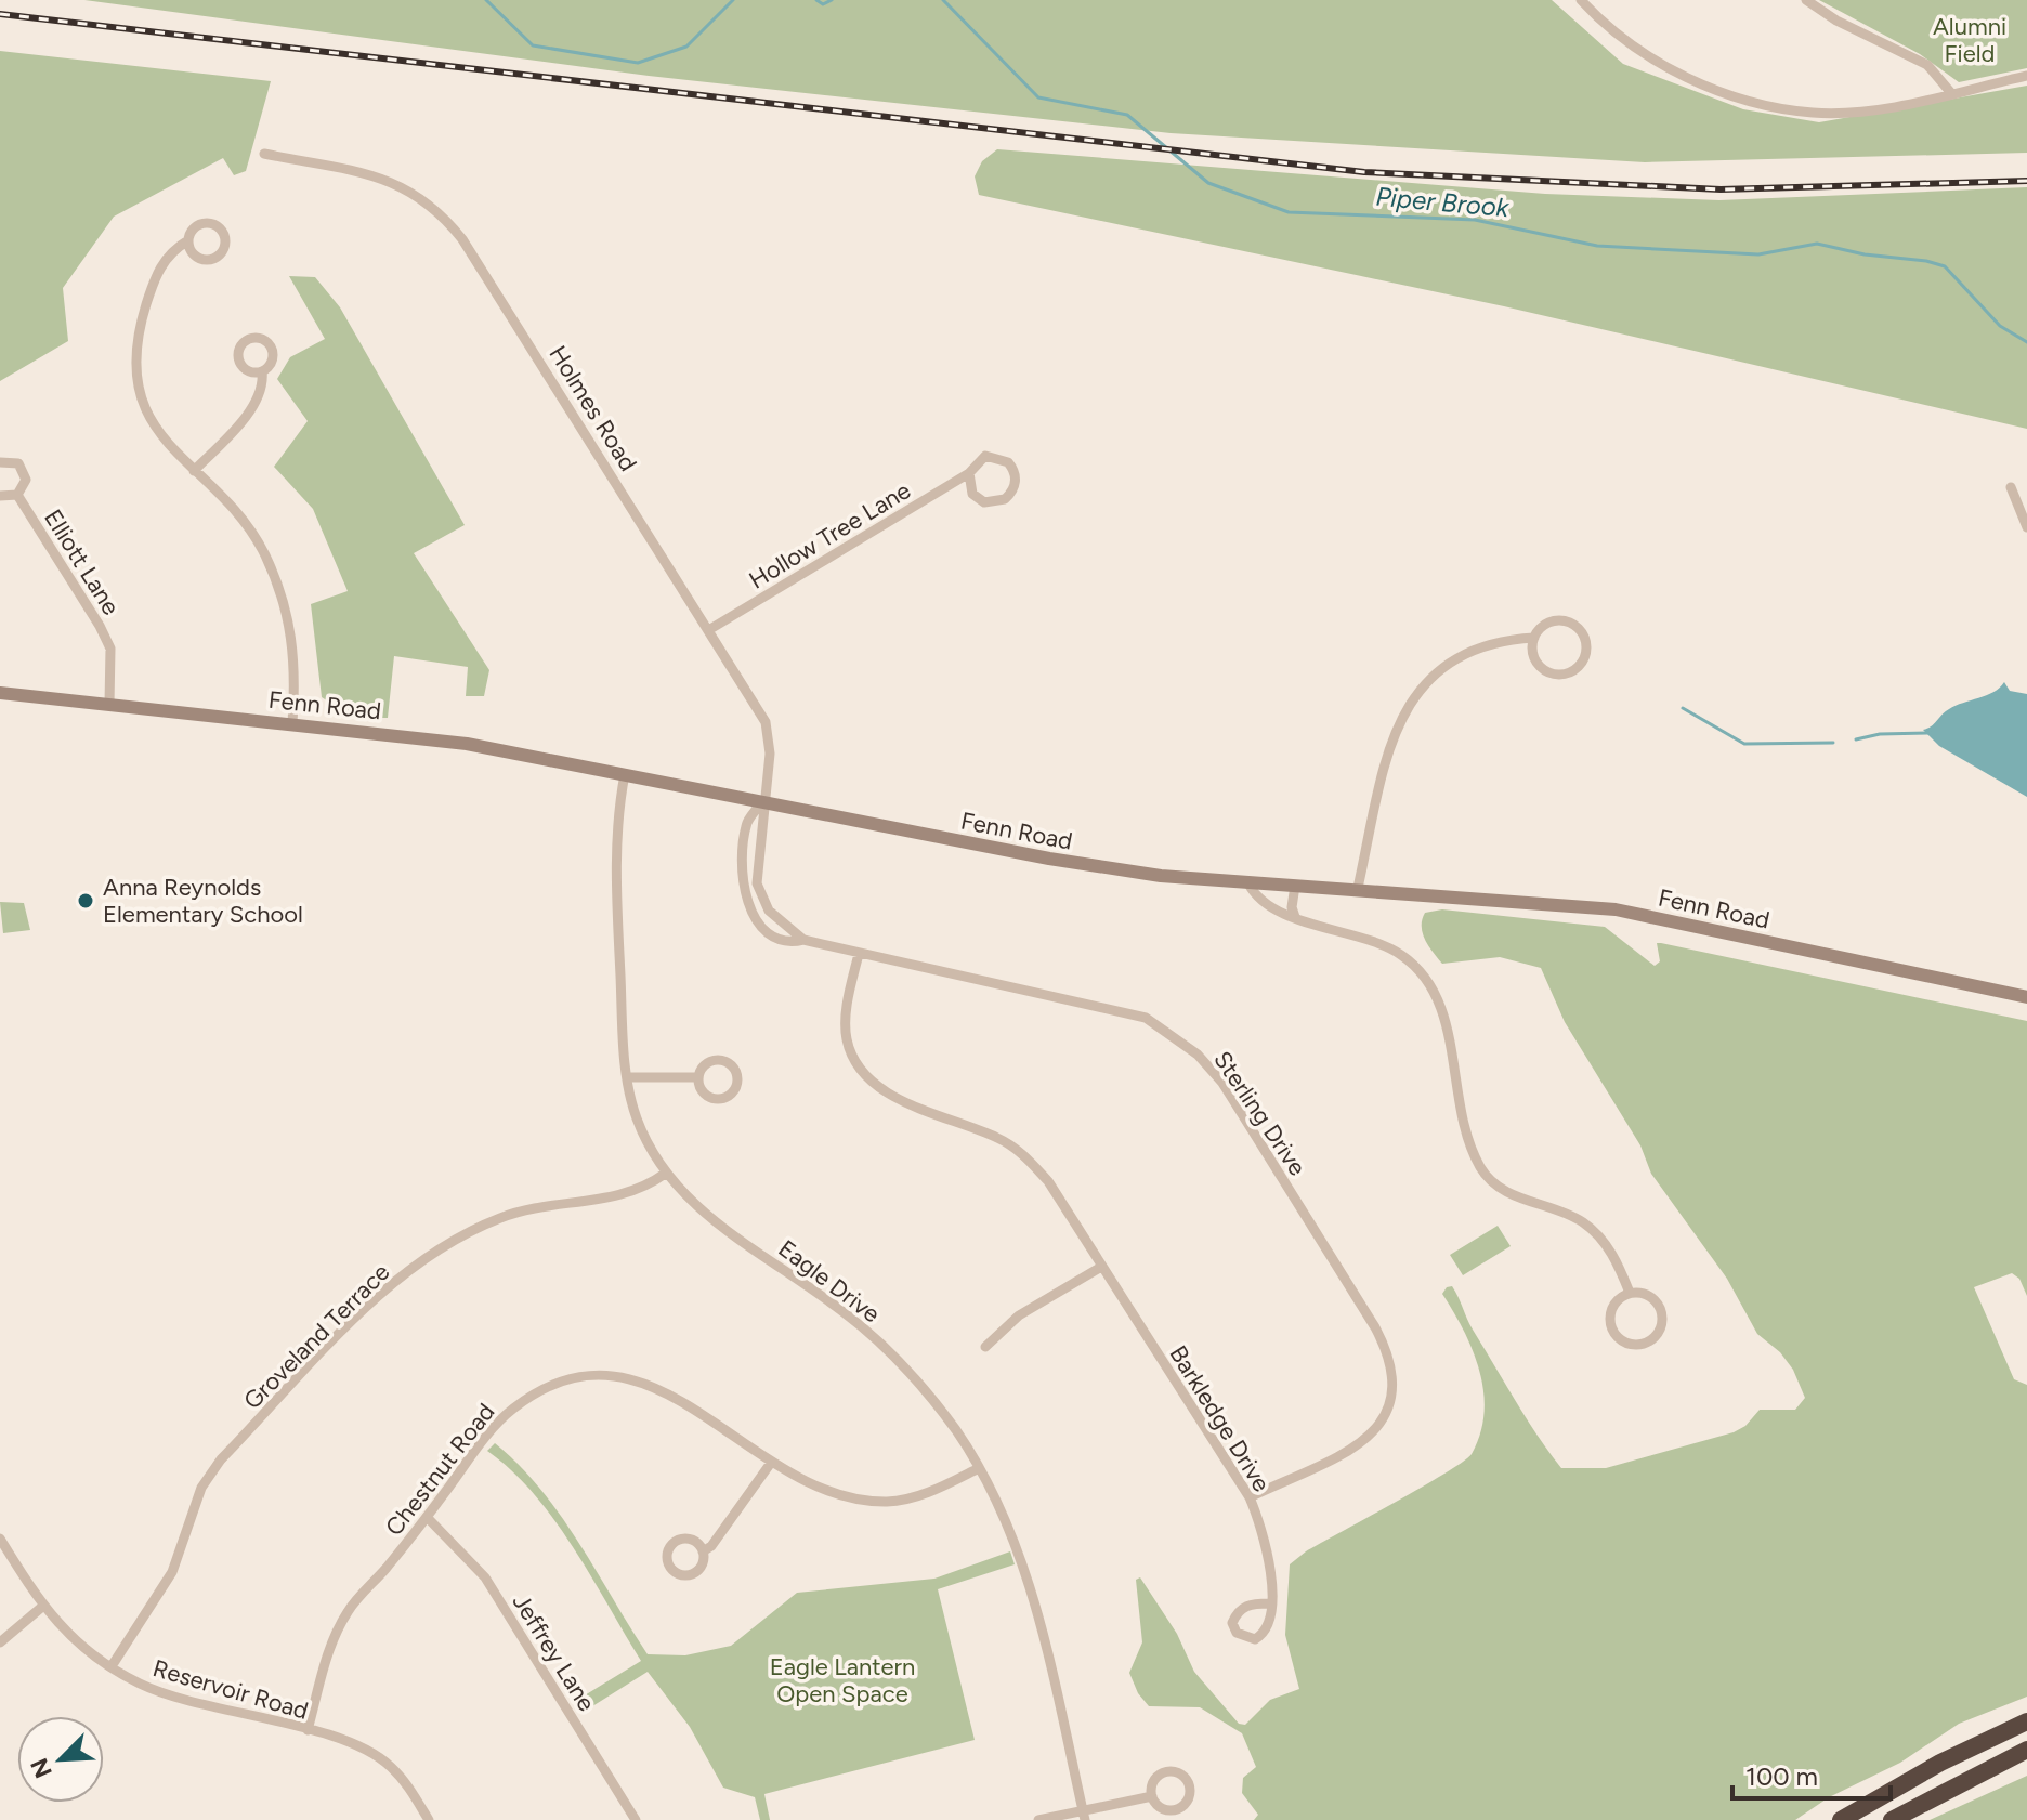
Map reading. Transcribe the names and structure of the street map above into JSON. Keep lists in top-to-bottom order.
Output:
{
  "streets": {
    "street": [
      "Holmes Road",
      "Hollow Tree Lane",
      "Elliott Lane",
      "Fenn Road",
      "Sterling Drive",
      "Eagle Drive",
      "Groveland Terrace",
      "Barkledge Drive",
      "Chestnut Road",
      "Jeffrey Lane",
      "Reservoir Road"
    ]
  },
  "crossings": [
    ["Holmes Road", "Hollow Tree Lane"],
    ["Holmes Road", "Fenn Road"],
    ["Holmes Road", "Sterling Drive"],
    ["Elliott Lane", "Fenn Road"],
    ["Fenn Road", "Sterling Drive"],
    ["Fenn Road", "Eagle Drive"],
    ["Sterling Drive", "Barkledge Drive"],
    ["Eagle Drive", "Groveland Terrace"],
    ["Eagle Drive", "Chestnut Road"],
    ["Groveland Terrace", "Reservoir Road"],
    ["Chestnut Road", "Jeffrey Lane"],
    ["Chestnut Road", "Reservoir Road"]
  ],
  "water": ["Piper Brook"],
  "parks": ["Alumni Field", "Eagle Lantern Open Space"],
  "places": ["Anna Reynolds Elementary School"],
  "scale_bar": "100 m",
  "north": "bottom left"
}
